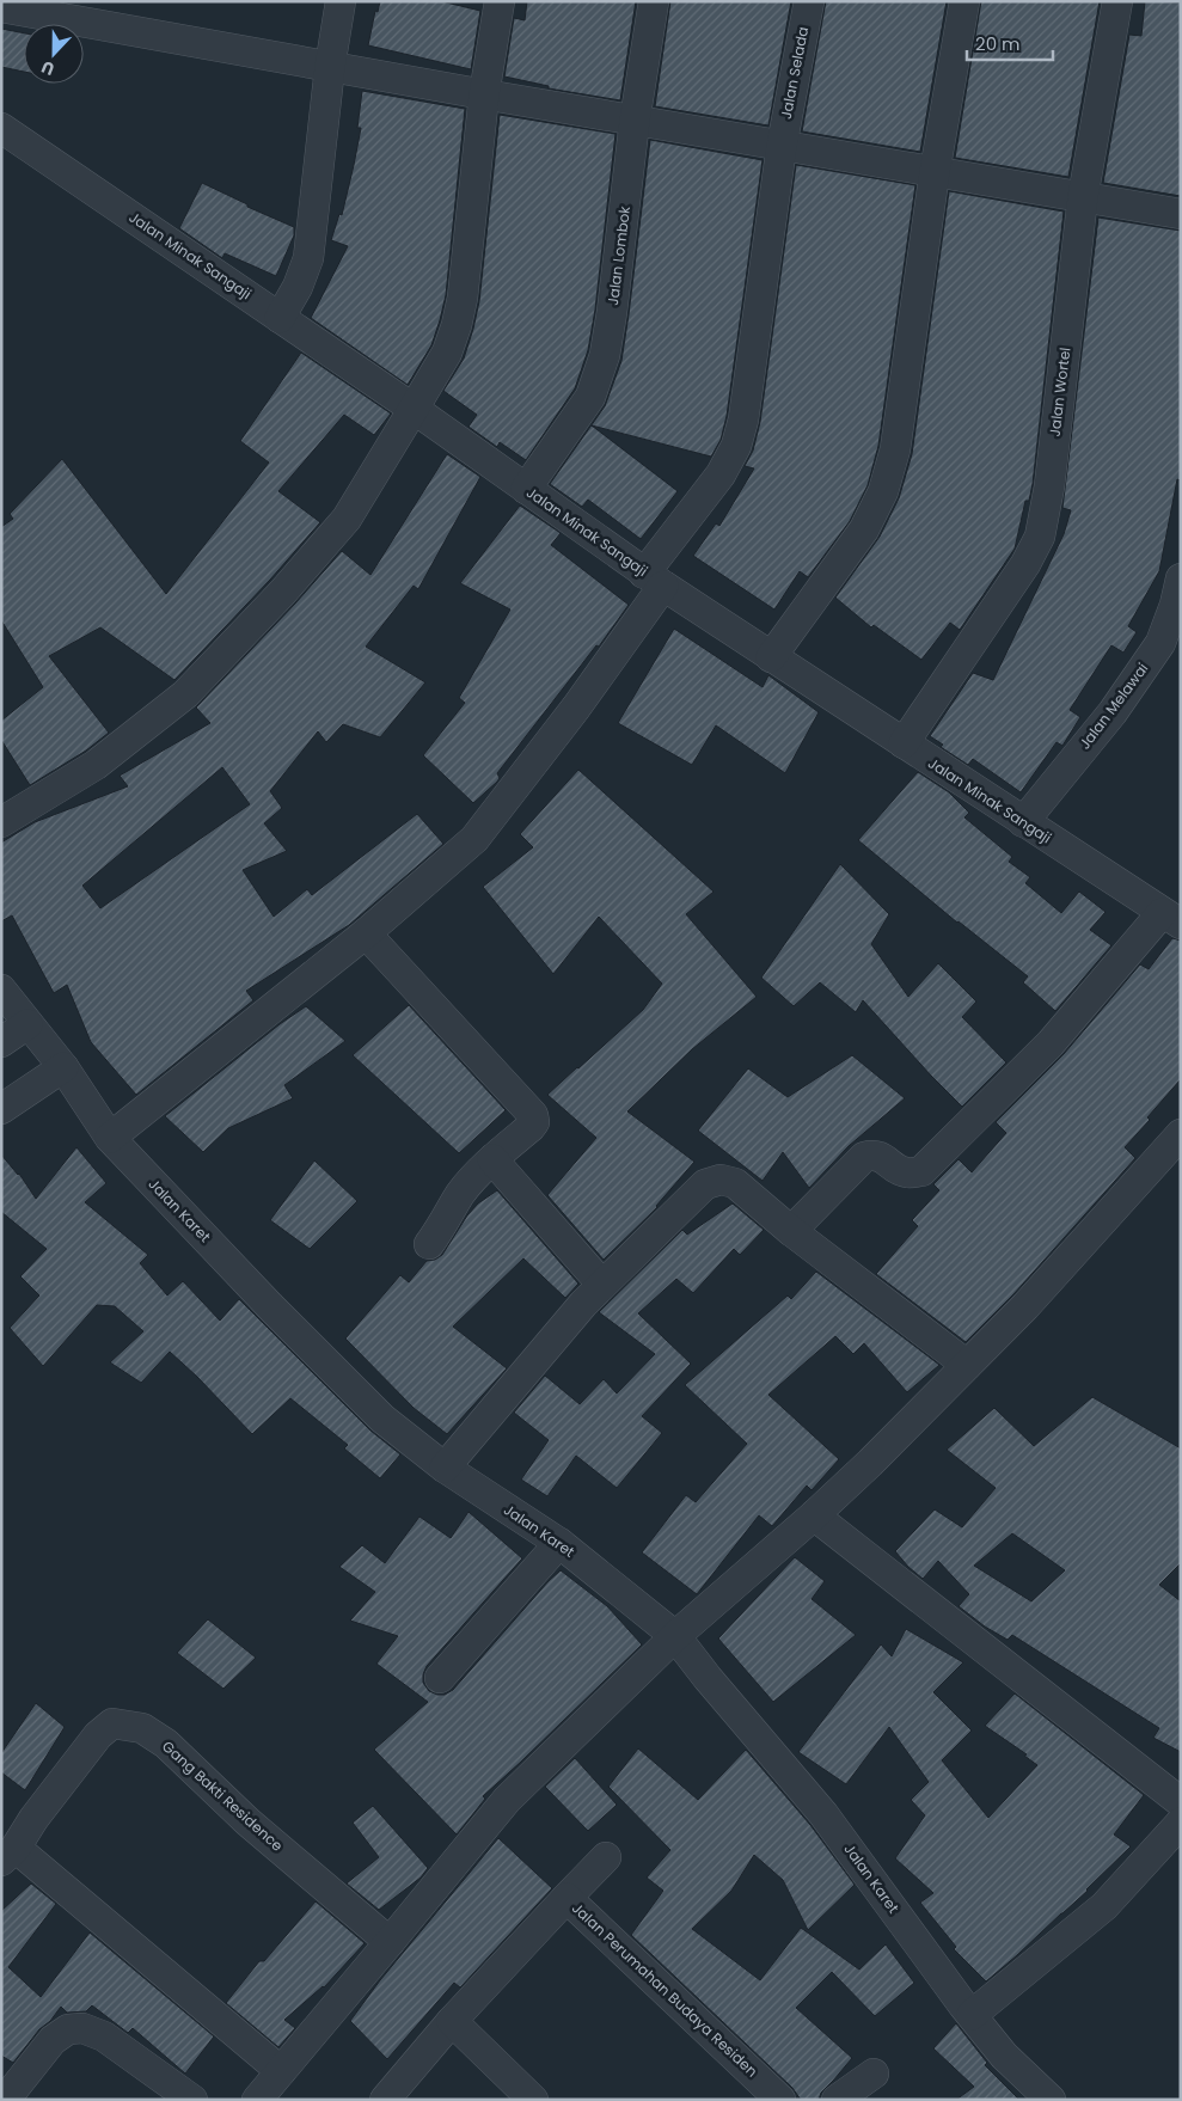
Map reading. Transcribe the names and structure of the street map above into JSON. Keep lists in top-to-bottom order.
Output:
{
  "streets": {
    "street": [
      "Jalan Selada",
      "Jalan Minak Sangaji",
      "Jalan Lombok",
      "Jalan Wortel",
      "Jalan Melawai",
      "Jalan Karet",
      "Gang Bakti Residence",
      "Jalan Perumahan Budaya Residen"
    ]
  },
  "crossings": [
    ["Jalan Selada", "Jalan Minak Sangaji"],
    ["Jalan Selada", "Jalan Karet"],
    ["Jalan Minak Sangaji", "Jalan Lombok"],
    ["Jalan Minak Sangaji", "Jalan Wortel"],
    ["Jalan Minak Sangaji", "Jalan Melawai"]
  ],
  "scale_bar": "20 m",
  "north": "bottom"
}
